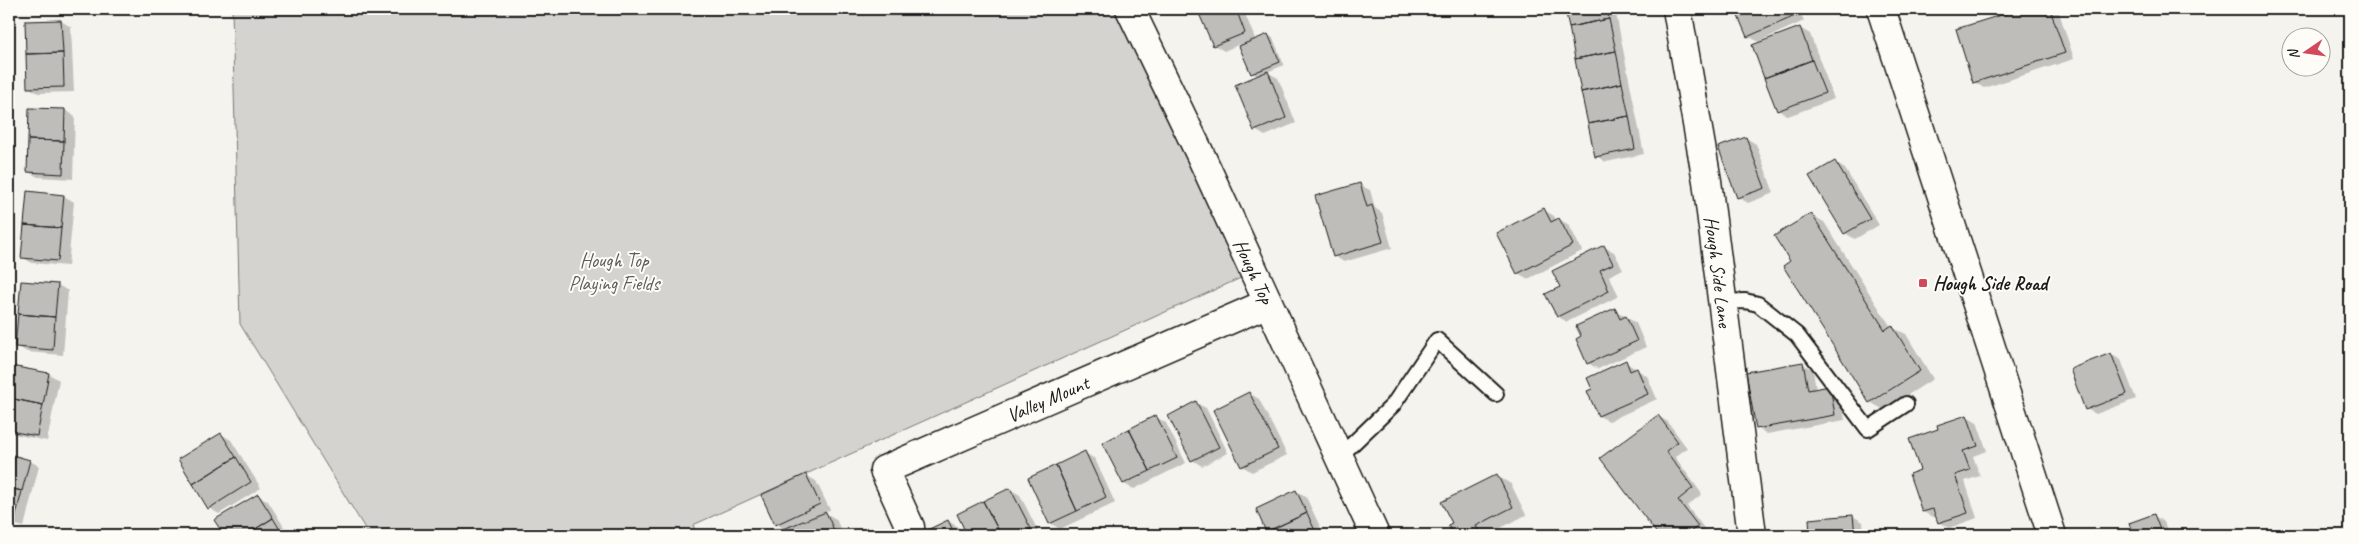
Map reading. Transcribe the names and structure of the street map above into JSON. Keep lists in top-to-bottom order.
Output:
{
  "streets": {
    "street": ["Hough Top", "Hough Side Lane", "Valley Mount"]
  },
  "crossings": [
    ["Hough Top", "Valley Mount"]
  ],
  "parks": ["Hough Top Playing Fields"],
  "places": {
    "transit": ["Hough Side Road"]
  },
  "north": "left"
}
